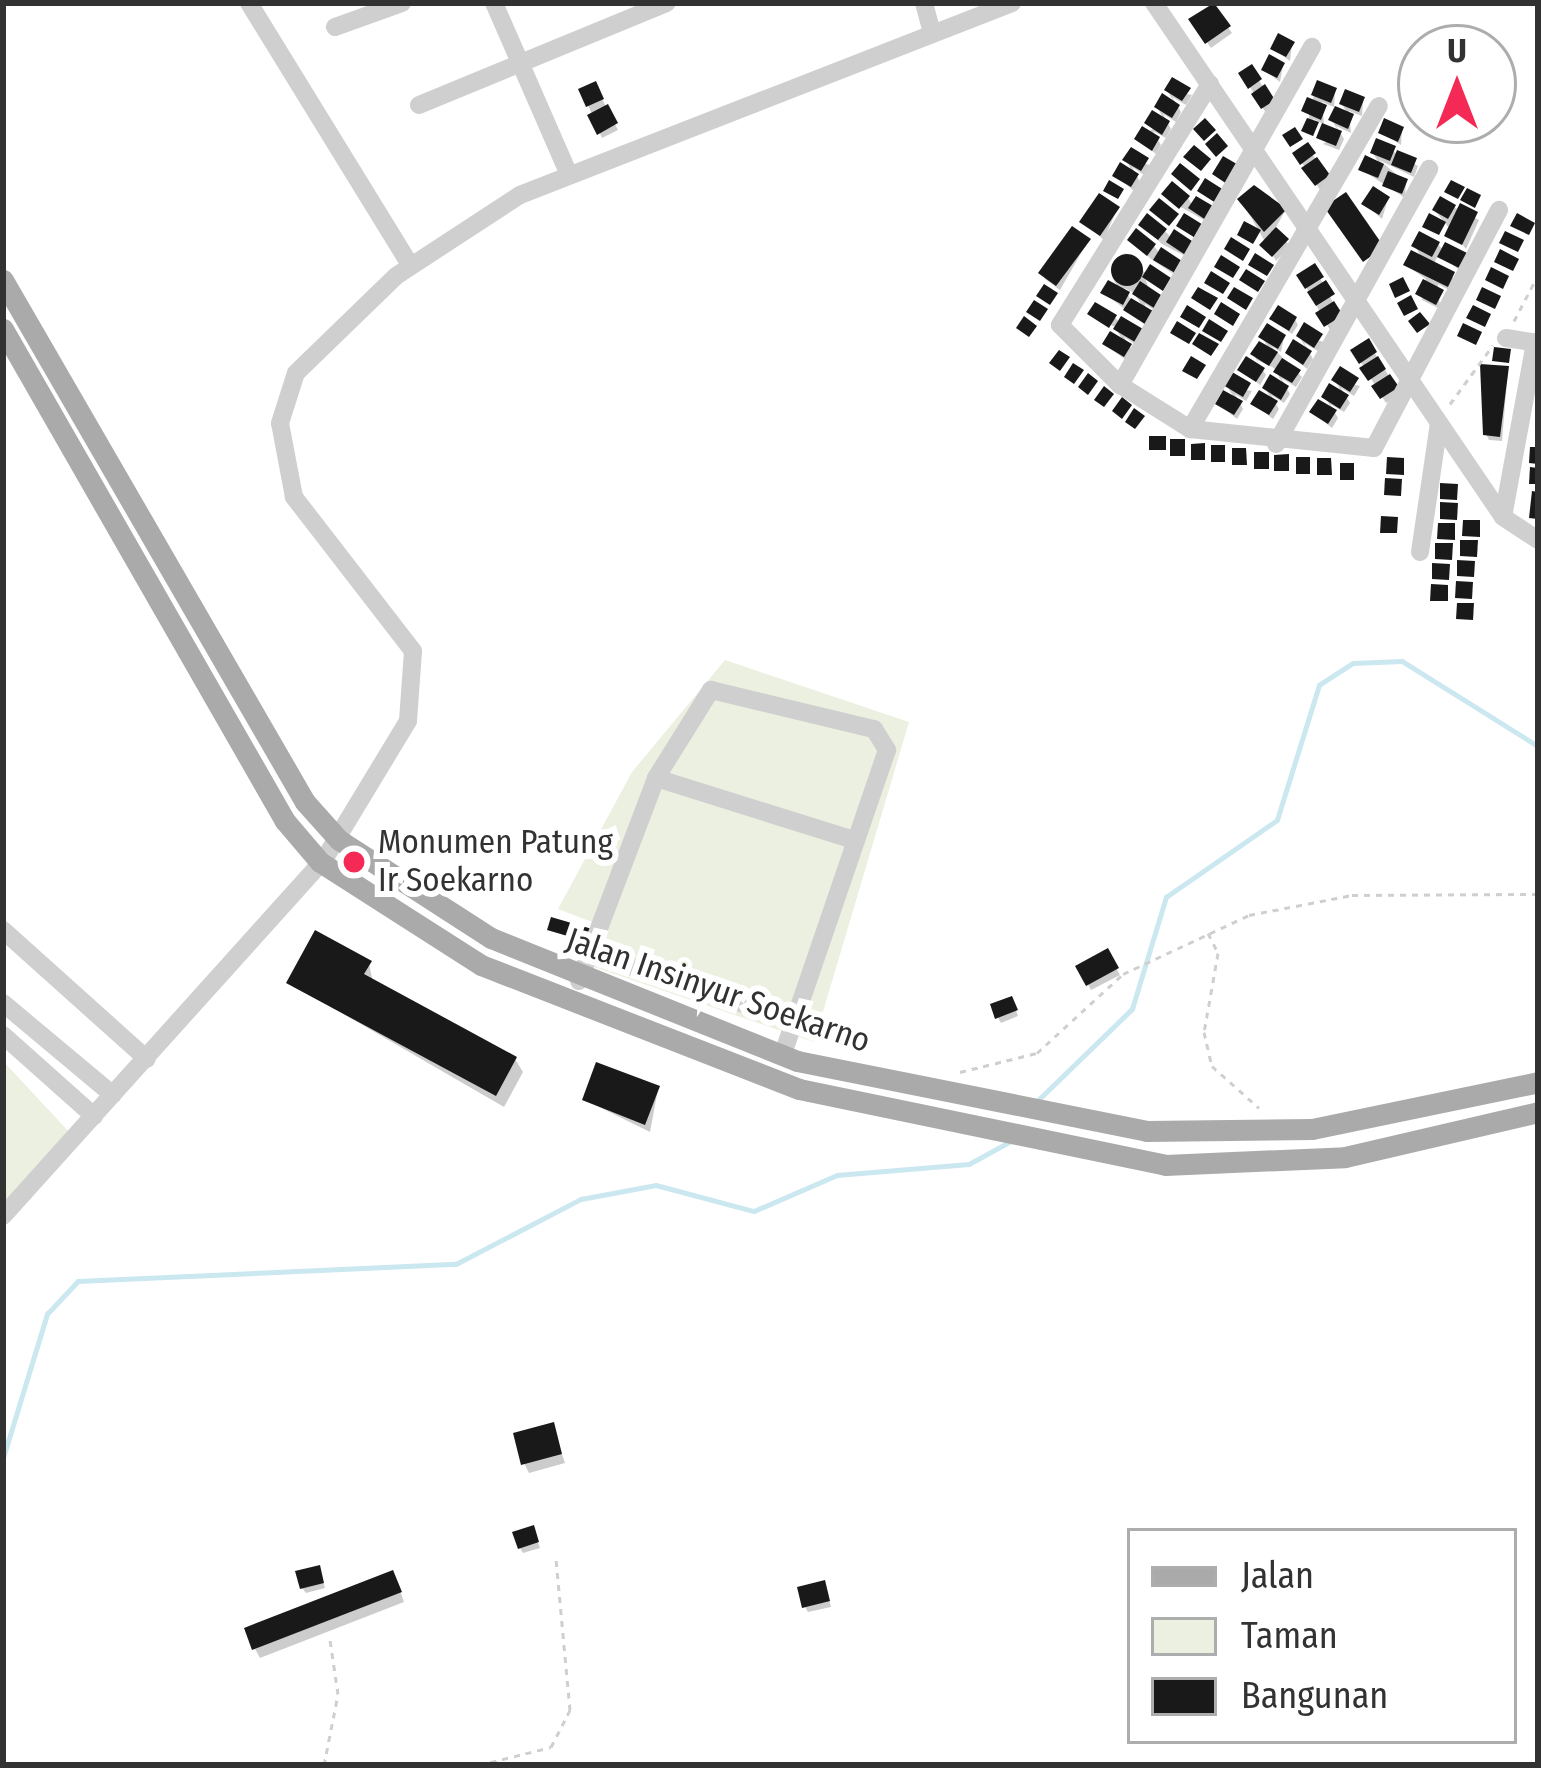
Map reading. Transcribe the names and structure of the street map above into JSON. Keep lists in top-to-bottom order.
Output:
{
  "streets": {
    "main road": ["Jalan Insinyur Soekarno"]
  },
  "places": ["Monumen Patung Ir Soekarno"],
  "legend": ["Jalan", "Taman", "Bangunan"],
  "north": "top"
}
